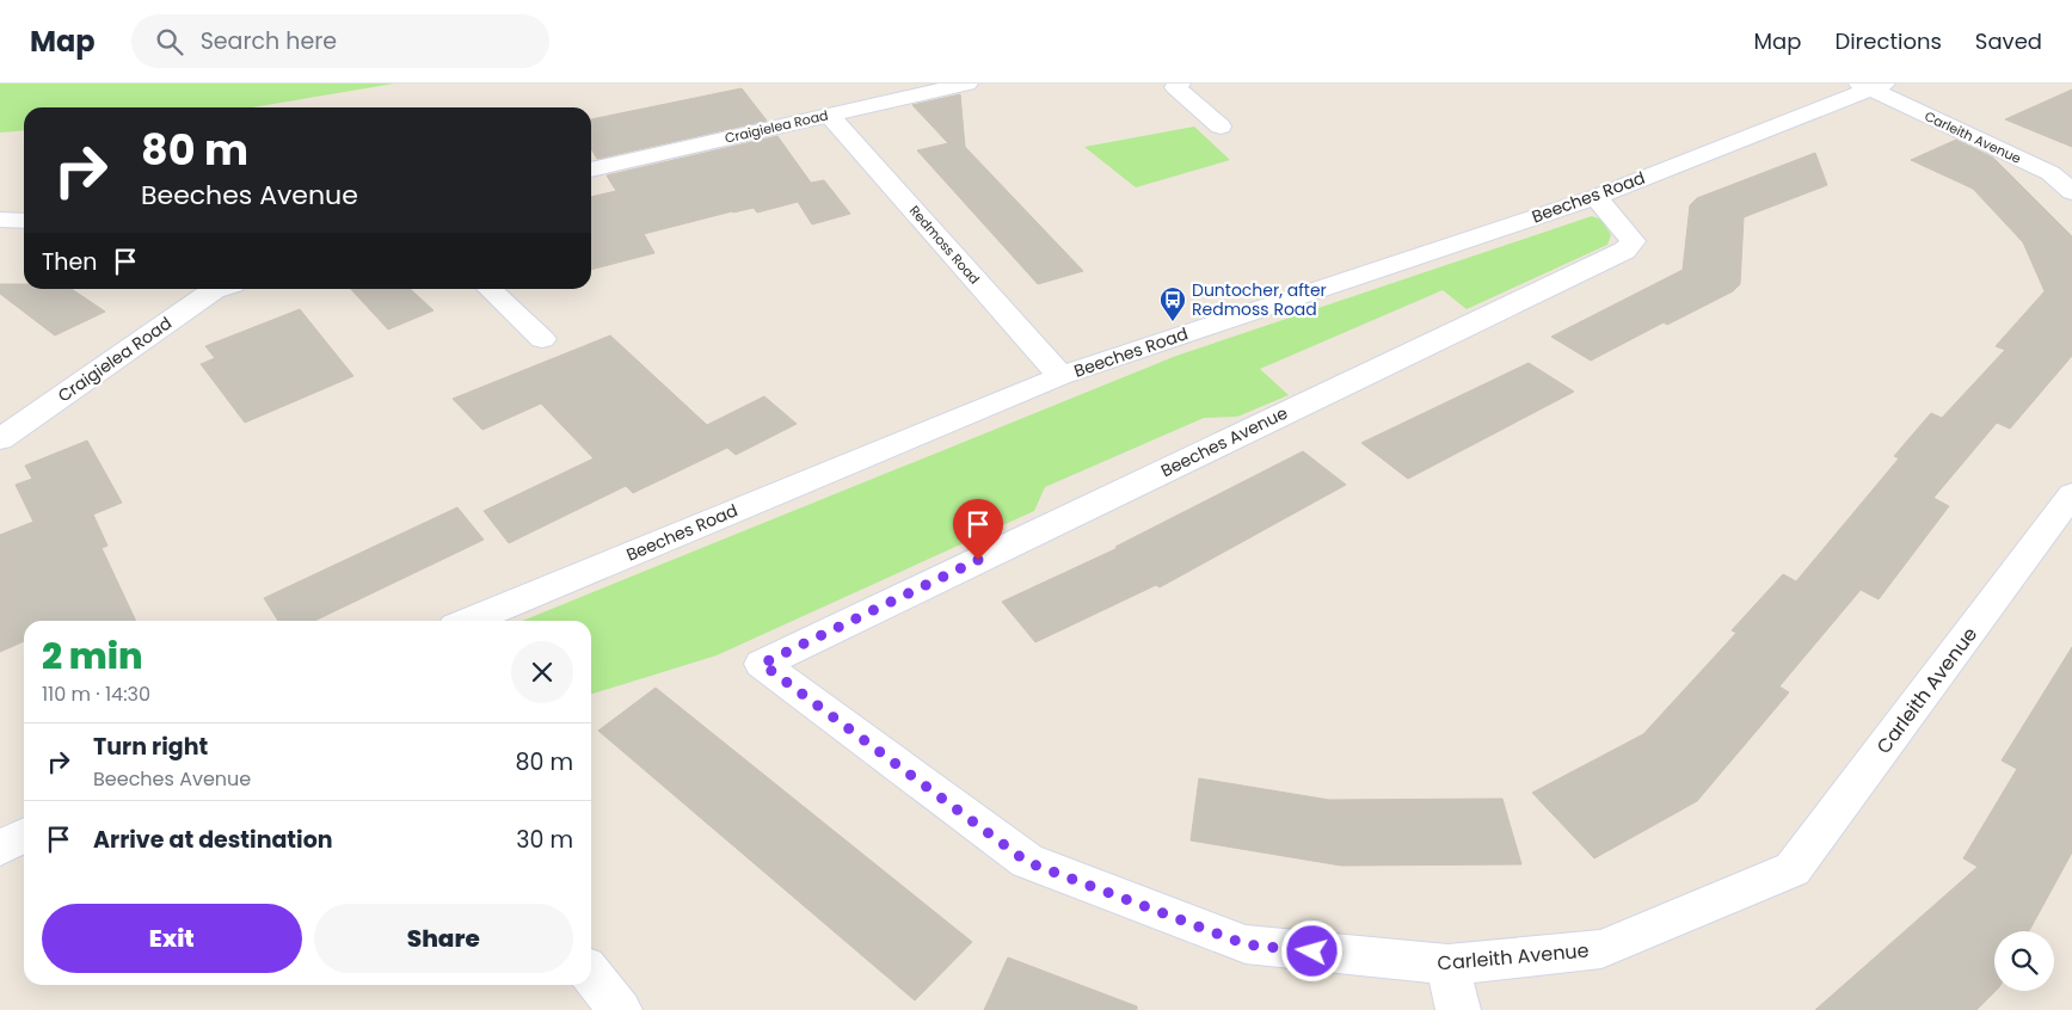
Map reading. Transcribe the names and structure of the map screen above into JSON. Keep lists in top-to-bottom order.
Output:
{
  "streets": {
    "street": [
      "Craigielea Road",
      "Carleith Avenue",
      "Beeches Road",
      "Redmoss Road",
      "Beeches Avenue"
    ]
  },
  "crossings": [
    ["Craigielea Road", "Redmoss Road"],
    ["Carleith Avenue", "Beeches Road"],
    ["Carleith Avenue", "Beeches Avenue"],
    ["Beeches Road", "Redmoss Road"],
    ["Beeches Road", "Beeches Avenue"]
  ],
  "places": {
    "bus stop": ["Duntocher, after Redmoss Road"]
  },
  "page": {
    "header": "Map",
    "search": "Search here",
    "nav": ["Map", "Directions", "Saved"],
    "turn": ["80 m", "Beeches Avenue"],
    "then": "Then",
    "heading": ["2 min", "110 m · 14:30"],
    "list": [
      {
        "name": "Turn right",
        "note": "Beeches Avenue",
        "value": "80 m"
      },
      {
        "name": "Arrive at destination",
        "value": "30 m"
      }
    ],
    "buttons": ["Exit", "Share"]
  }
}
